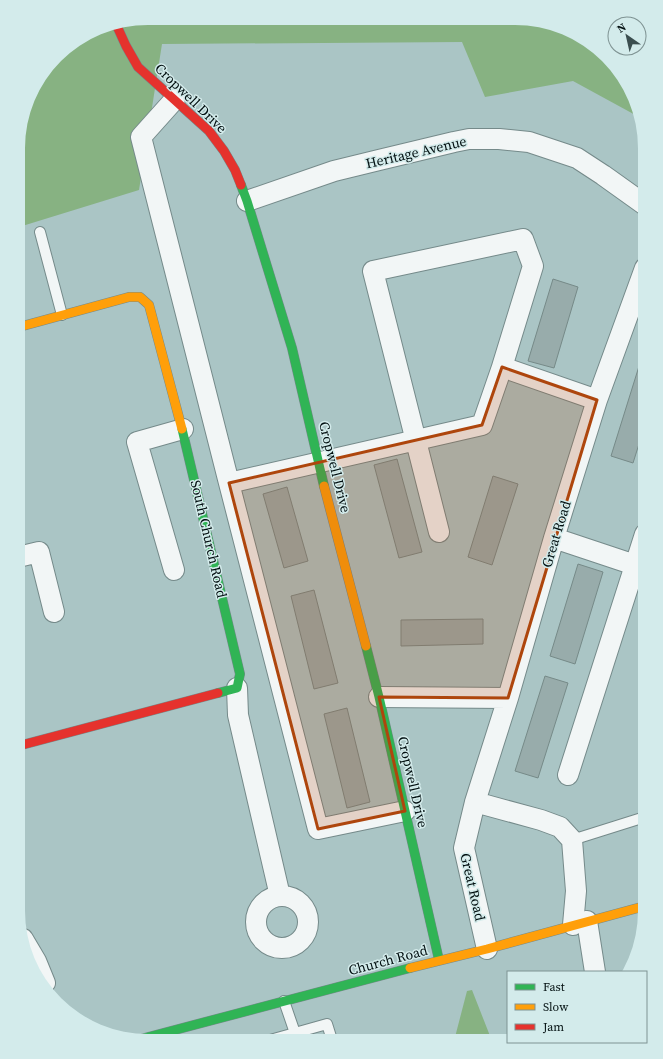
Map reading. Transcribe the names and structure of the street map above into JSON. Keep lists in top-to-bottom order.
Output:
{
  "streets": {
    "street": [
      "Cropwell Drive",
      "Heritage Avenue",
      "Great Road",
      "South Church Road",
      "Church Road"
    ]
  },
  "crossings": [
    ["Cropwell Drive", "Heritage Avenue"],
    ["Cropwell Drive", "Church Road"],
    ["Great Road", "Church Road"]
  ],
  "legend": ["Fast", "Slow", "Jam"],
  "north": "top left"
}
